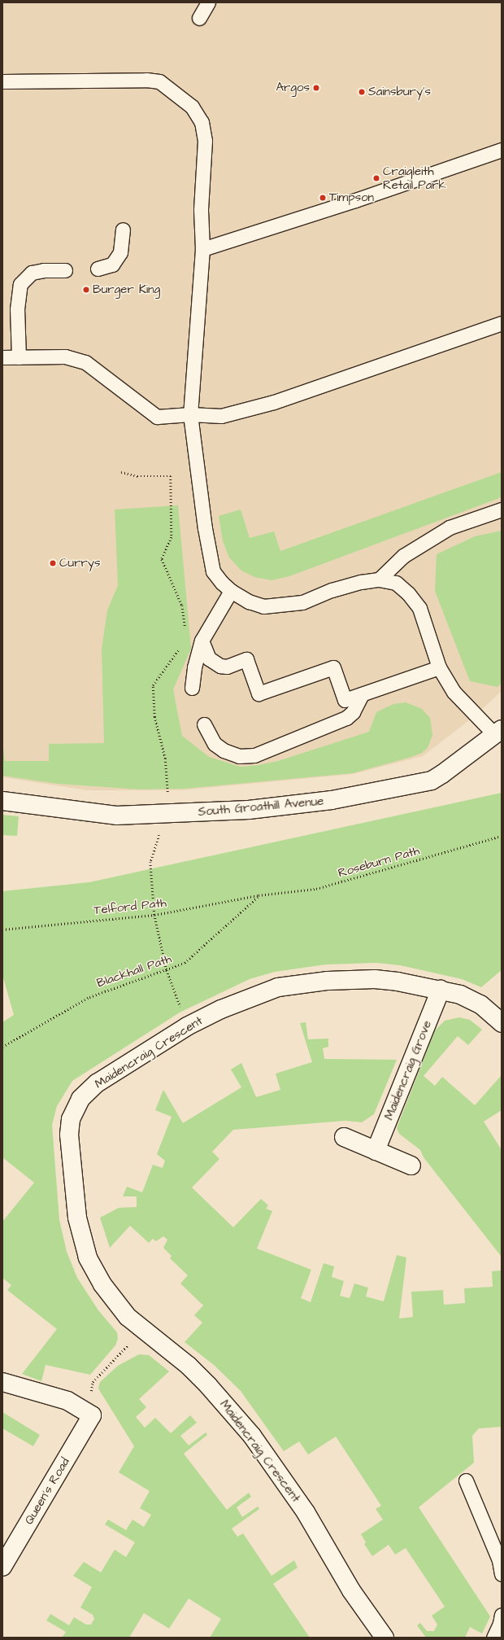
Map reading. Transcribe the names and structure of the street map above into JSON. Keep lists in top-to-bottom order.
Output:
{
  "streets": {
    "street": [
      "South Groathill Avenue",
      "Maidencraig Crescent",
      "Maidencraig Grove",
      "Queen's Road"
    ],
    "path": ["Roseburn Path", "Telford Path", "Blackhall Path"]
  },
  "crossings": [
    ["Roseburn Path", "Telford Path"],
    ["Roseburn Path", "Blackhall Path"],
    ["Telford Path", "Blackhall Path"],
    ["Maidencraig Crescent", "Maidencraig Grove"]
  ],
  "places": [
    "Argos",
    "Sainsbury's",
    "Craigleith Retail Park",
    "Timpson",
    "Burger King",
    "Currys"
  ]
}
